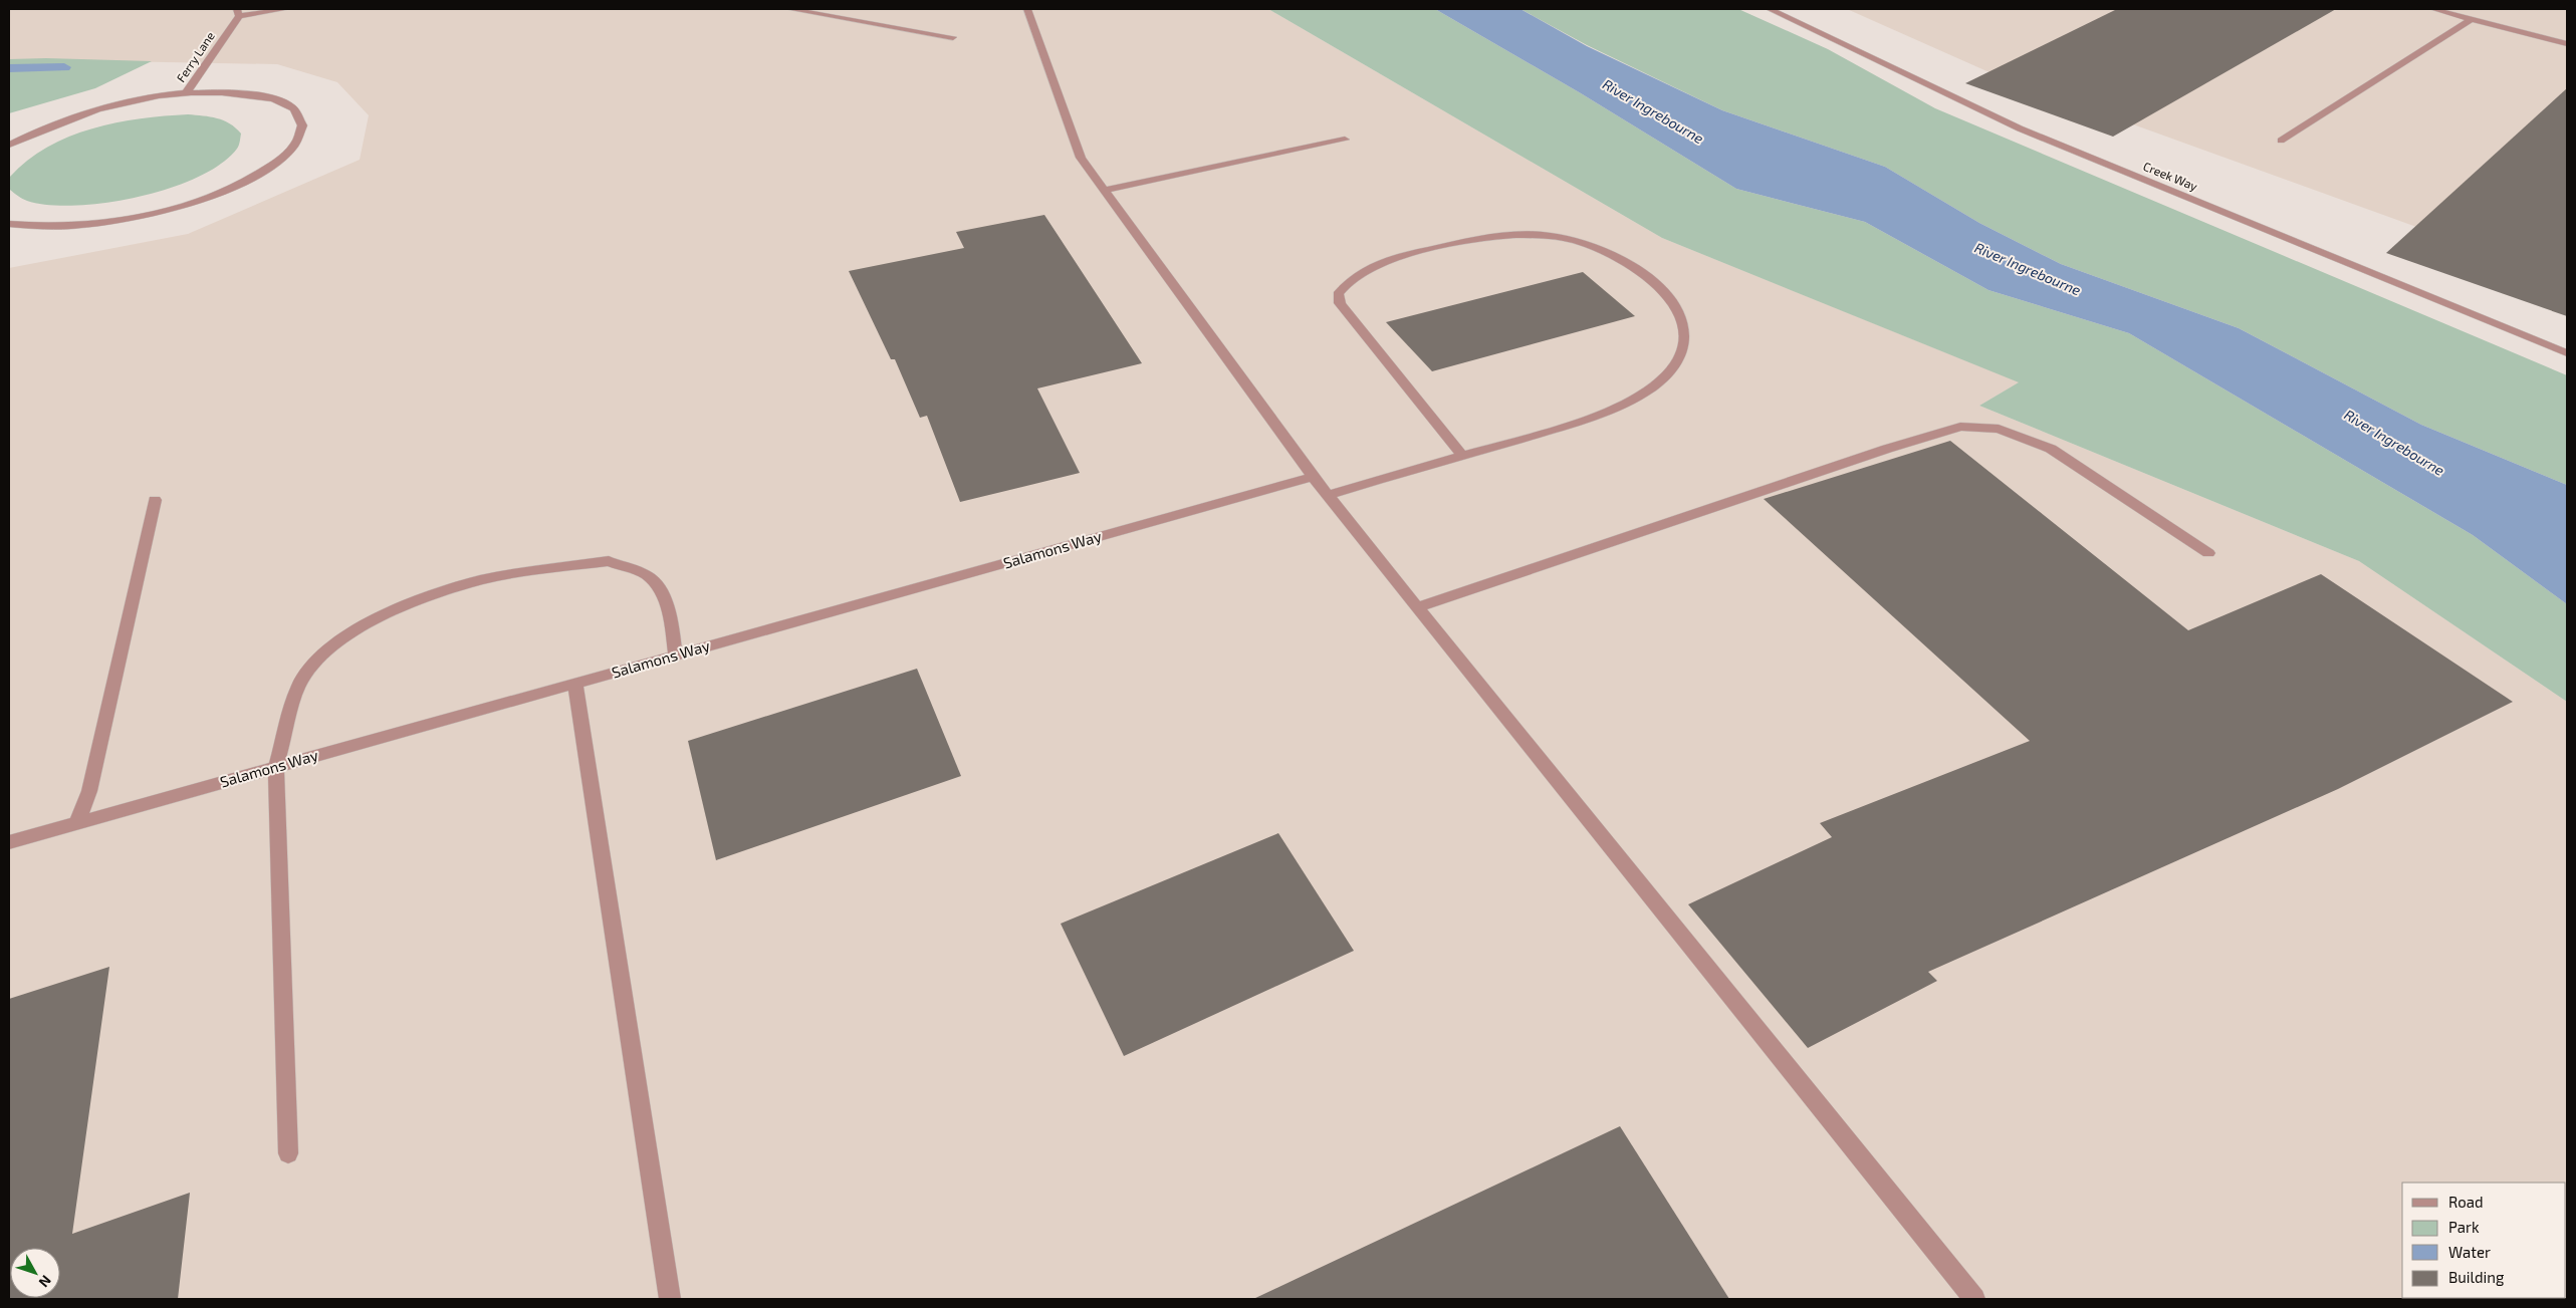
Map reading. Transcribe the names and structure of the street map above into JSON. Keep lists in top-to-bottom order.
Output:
{
  "streets": {
    "street": ["Ferry Lane", "Creek Way", "Salamons Way"]
  },
  "water": ["River Ingrebourne"],
  "legend": [
    "Road",
    "Park",
    "Water",
    "Building"
  ],
  "north": "bottom right"
}
